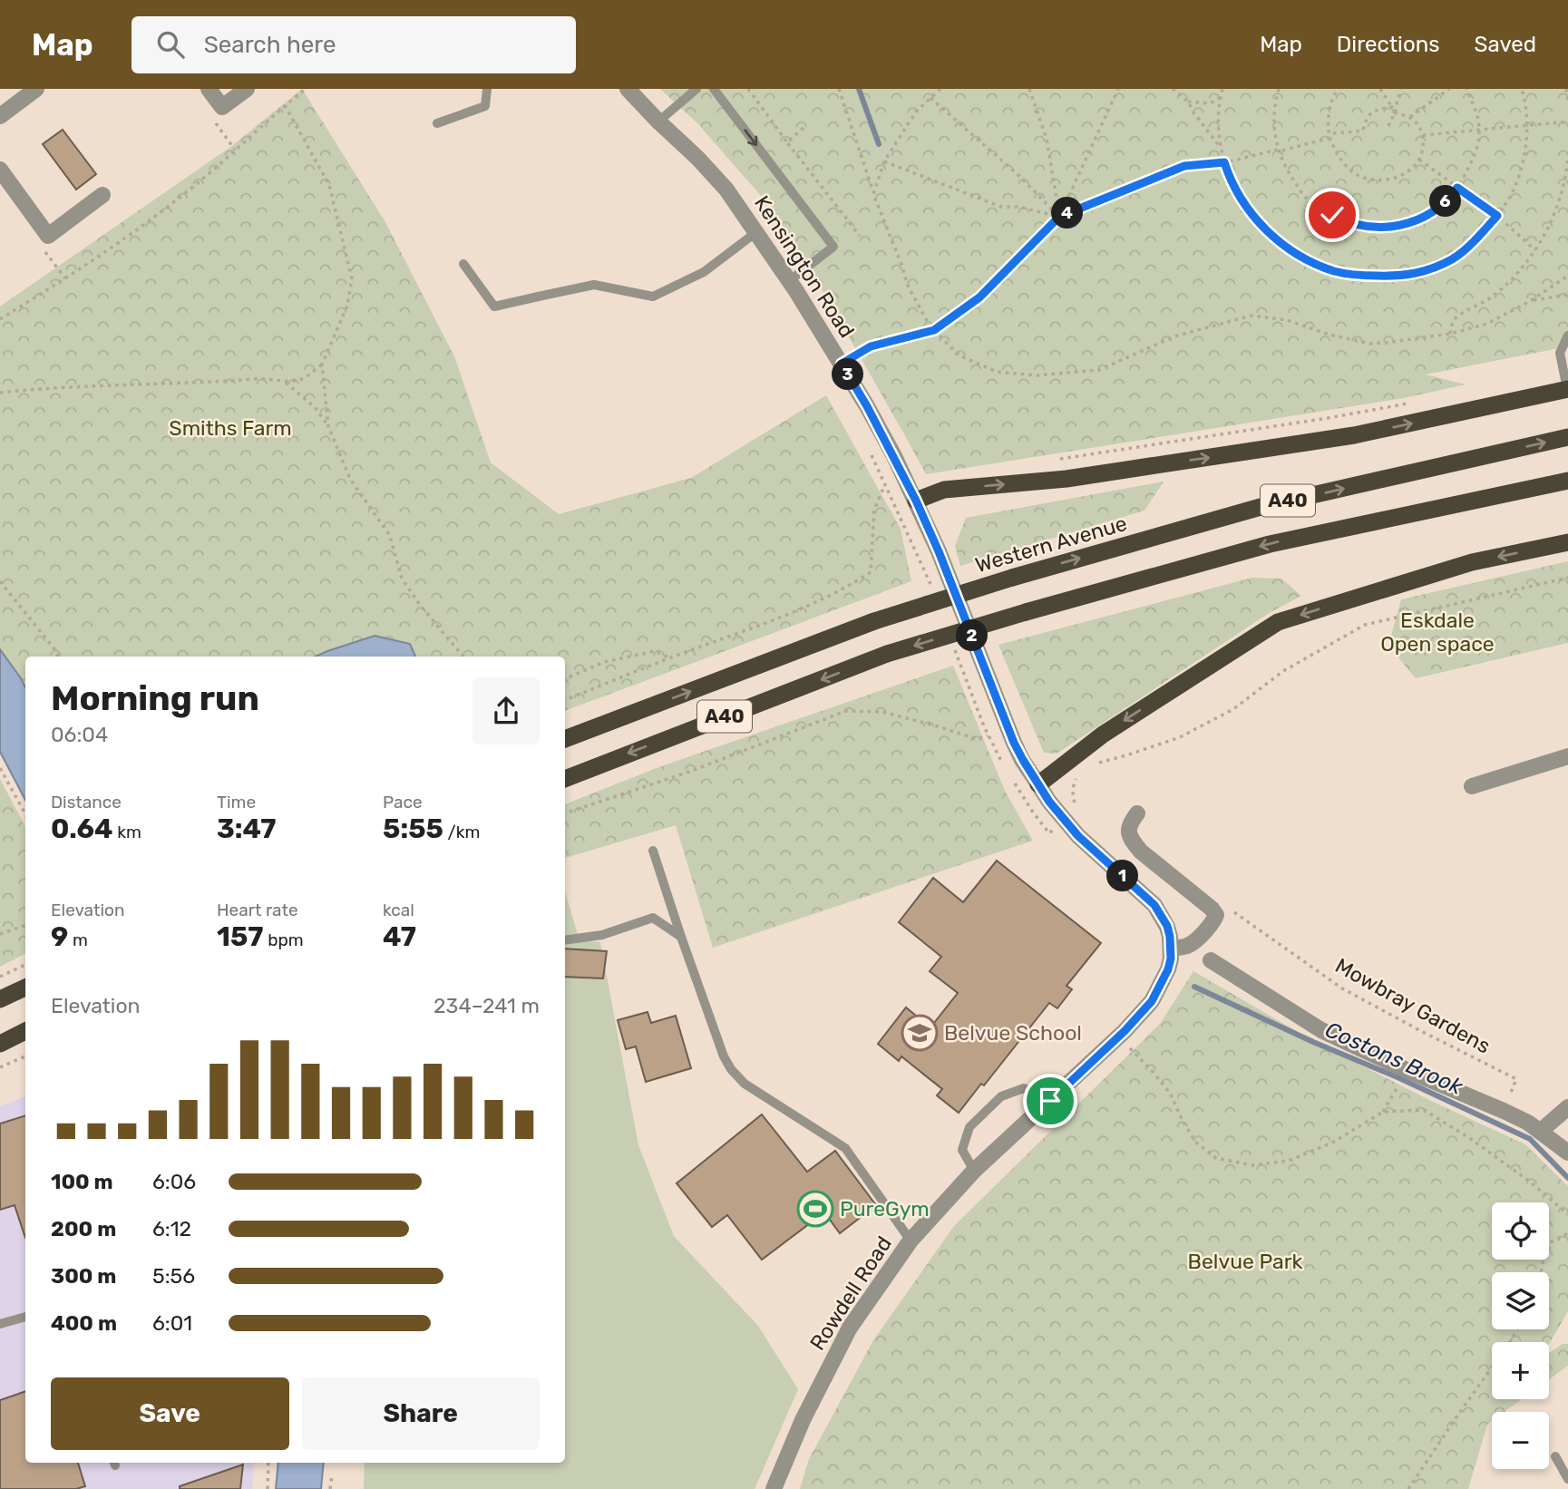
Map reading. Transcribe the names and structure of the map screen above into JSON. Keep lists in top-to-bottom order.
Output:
{
  "streets": {
    "highway": ["A40", "Western Avenue"],
    "street": ["Kensington Road", "Rowdell Road"],
    "path": ["Mowbray Gardens"]
  },
  "crossings": [
    ["Kensington Road", "Rowdell Road"]
  ],
  "water": ["Costons Brook"],
  "parks": ["Smiths Farm", "Eskdale Open space", "Belvue Park"],
  "places": {
    "school or university": ["Belvue School"],
    "sports": ["PureGym"]
  },
  "page": {
    "header": "Map",
    "search": "Search here",
    "nav": ["Map", "Directions", "Saved"],
    "pins": [
      "6",
      "4",
      "3",
      "2",
      "1"
    ],
    "heading": ["Morning run", "06:04"],
    "stats": [
      ["Distance", "0.64 km"],
      ["Time", "3:47"],
      ["Pace", "5:55 /km"],
      ["Elevation", "9 m"],
      ["Heart rate", "157 bpm"],
      ["kcal", "47"]
    ],
    "chart": ["Elevation", "234–241 m"],
    "list": [
      {
        "name": "100 m",
        "note": "6:06"
      },
      {
        "name": "200 m",
        "note": "6:12"
      },
      {
        "name": "300 m",
        "note": "5:56"
      },
      {
        "name": "400 m",
        "note": "6:01"
      }
    ],
    "map_buttons": ["+", "−"],
    "buttons": ["Save", "Share"]
  }
}
